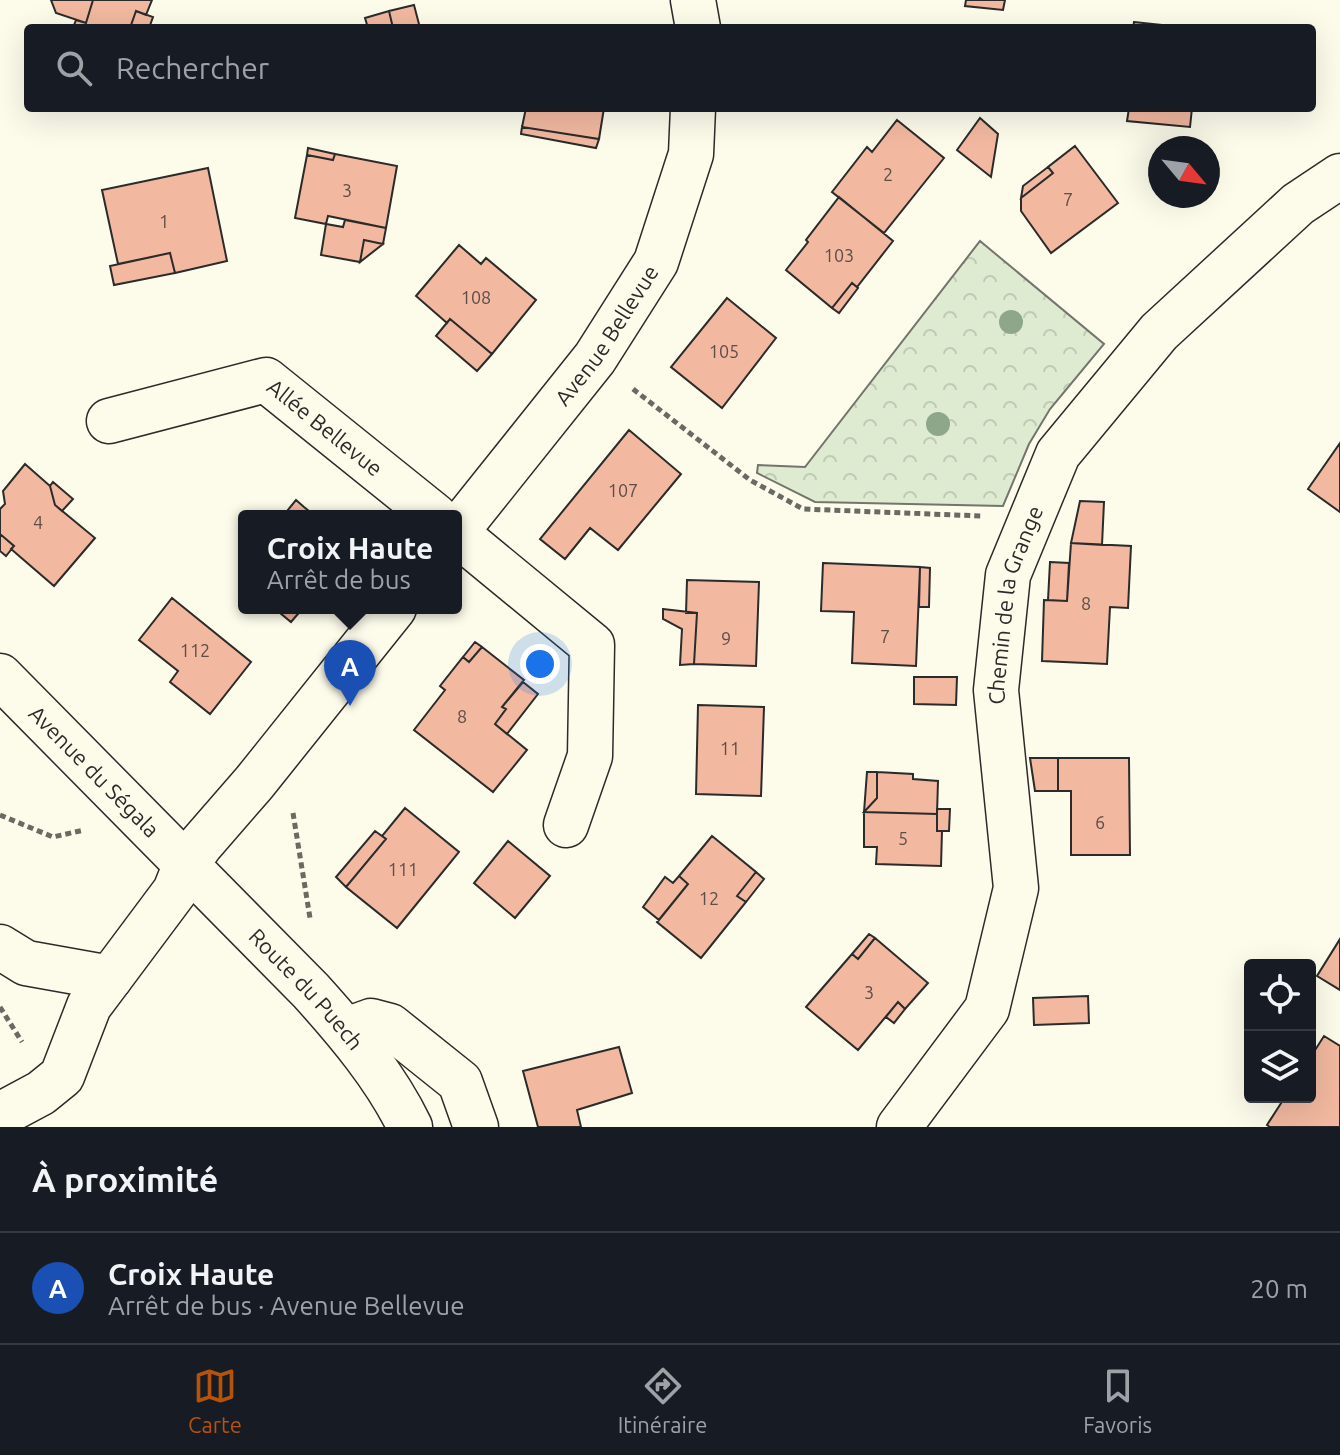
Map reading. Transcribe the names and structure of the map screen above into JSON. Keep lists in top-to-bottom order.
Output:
{
  "streets": {
    "street": [
      "Avenue Bellevue",
      "Allée Bellevue",
      "Chemin de la Grange",
      "Avenue du Ségala",
      "Route du Puech"
    ]
  },
  "crossings": [
    ["Avenue du Ségala", "Route du Puech"]
  ],
  "house_numbers": [
    "2",
    "3",
    "7",
    "1",
    "103",
    "108",
    "105",
    "107",
    "4",
    "8",
    "7",
    "9",
    "112",
    "8",
    "11",
    "6",
    "5",
    "111",
    "12",
    "3"
  ],
  "north": "bottom right",
  "page": {
    "search": "Rechercher",
    "popup": ["Croix Haute", "Arrêt de bus"],
    "pins": "A",
    "heading": "À proximité",
    "list": [
      {
        "mark": "A",
        "name": "Croix Haute",
        "note": "Arrêt de bus · Avenue Bellevue",
        "value": "20 m"
      }
    ],
    "nav": ["Carte", "Itinéraire", "Favoris"]
  }
}
